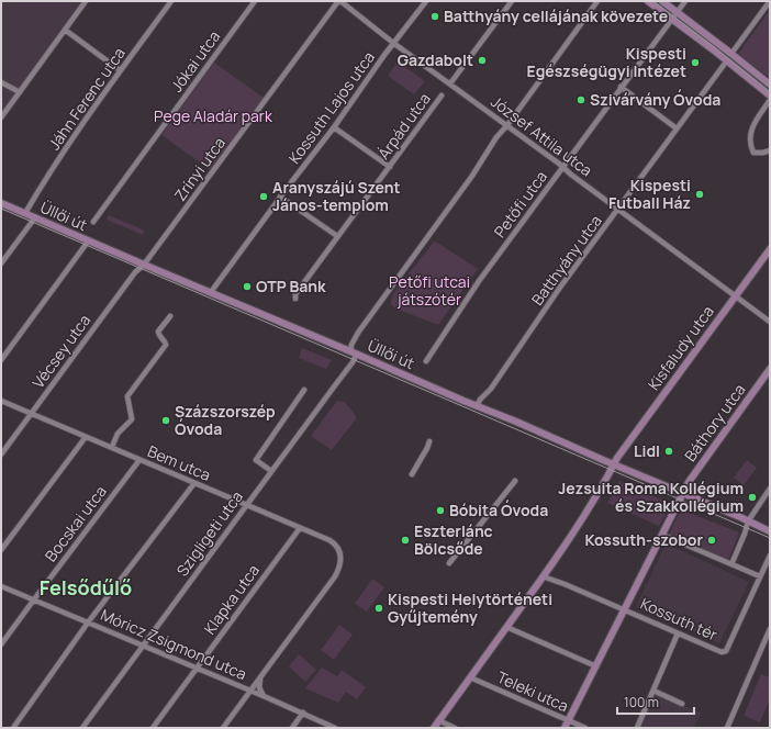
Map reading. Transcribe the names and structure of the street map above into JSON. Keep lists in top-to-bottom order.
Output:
{
  "streets": {
    "main road": [
      "Üllői út",
      "Kisfaludy utca",
      "Báthory utca",
      "Kossuth tér"
    ],
    "street": [
      "Jókai utca",
      "Jáhn Ferenc utca",
      "Kossuth Lajos utca",
      "Árpád utca",
      "József Attila utca",
      "Zrínyi utca",
      "Petőfi utca",
      "Batthyány utca",
      "Vécsey utca",
      "Bem utca",
      "Bocskai utca",
      "Szigligeti utca",
      "Klapka utca",
      "Móricz Zsigmond utca",
      "Teleki utca"
    ]
  },
  "crossings": [
    ["Jáhn Ferenc utca", "Üllői út"],
    ["Kossuth Lajos utca", "József Attila utca"],
    ["Kossuth Lajos utca", "Üllői út"],
    ["József Attila utca", "Zrínyi utca"],
    ["József Attila utca", "Petőfi utca"],
    ["József Attila utca", "Batthyány utca"],
    ["József Attila utca", "Kisfaludy utca"],
    ["József Attila utca", "Szigligeti utca"],
    ["Zrínyi utca", "Üllői út"],
    ["Zrínyi utca", "Vécsey utca"],
    ["Üllői út", "Batthyány utca"],
    ["Üllői út", "Kisfaludy utca"],
    ["Üllői út", "Vécsey utca"],
    ["Üllői út", "Báthory utca"],
    ["Üllői út", "Szigligeti utca"],
    ["Üllői út", "Kossuth tér"],
    ["Kisfaludy utca", "Teleki utca"],
    ["Vécsey utca", "Bem utca"],
    ["Báthory utca", "Kossuth tér"],
    ["Bem utca", "Bocskai utca"],
    ["Bem utca", "Szigligeti utca"],
    ["Bem utca", "Klapka utca"],
    ["Bocskai utca", "Móricz Zsigmond utca"],
    ["Szigligeti utca", "Móricz Zsigmond utca"],
    ["Klapka utca", "Móricz Zsigmond utca"]
  ],
  "districts": ["Felsődűlő"],
  "parks": ["Pege Aladár park", "Petőfi utcai játszótér"],
  "places": [
    "Batthyány cellájának kövezete",
    "Gazdabolt",
    "Kispesti Egészségügyi Intézet",
    "Szivárvány Óvoda",
    "Kispesti Futball Ház",
    "Aranyszájú Szent János-templom",
    "OTP Bank",
    "Százszorszép Óvoda",
    "Lidl",
    "Jezsuita Roma Kollégium és Szakkollégium",
    "Bóbita Óvoda",
    "Eszterlánc Bölcsőde",
    "Kossuth-szobor",
    "Kispesti Helytörténeti Gyűjtemény"
  ],
  "scale_bar": "100 m"
}
